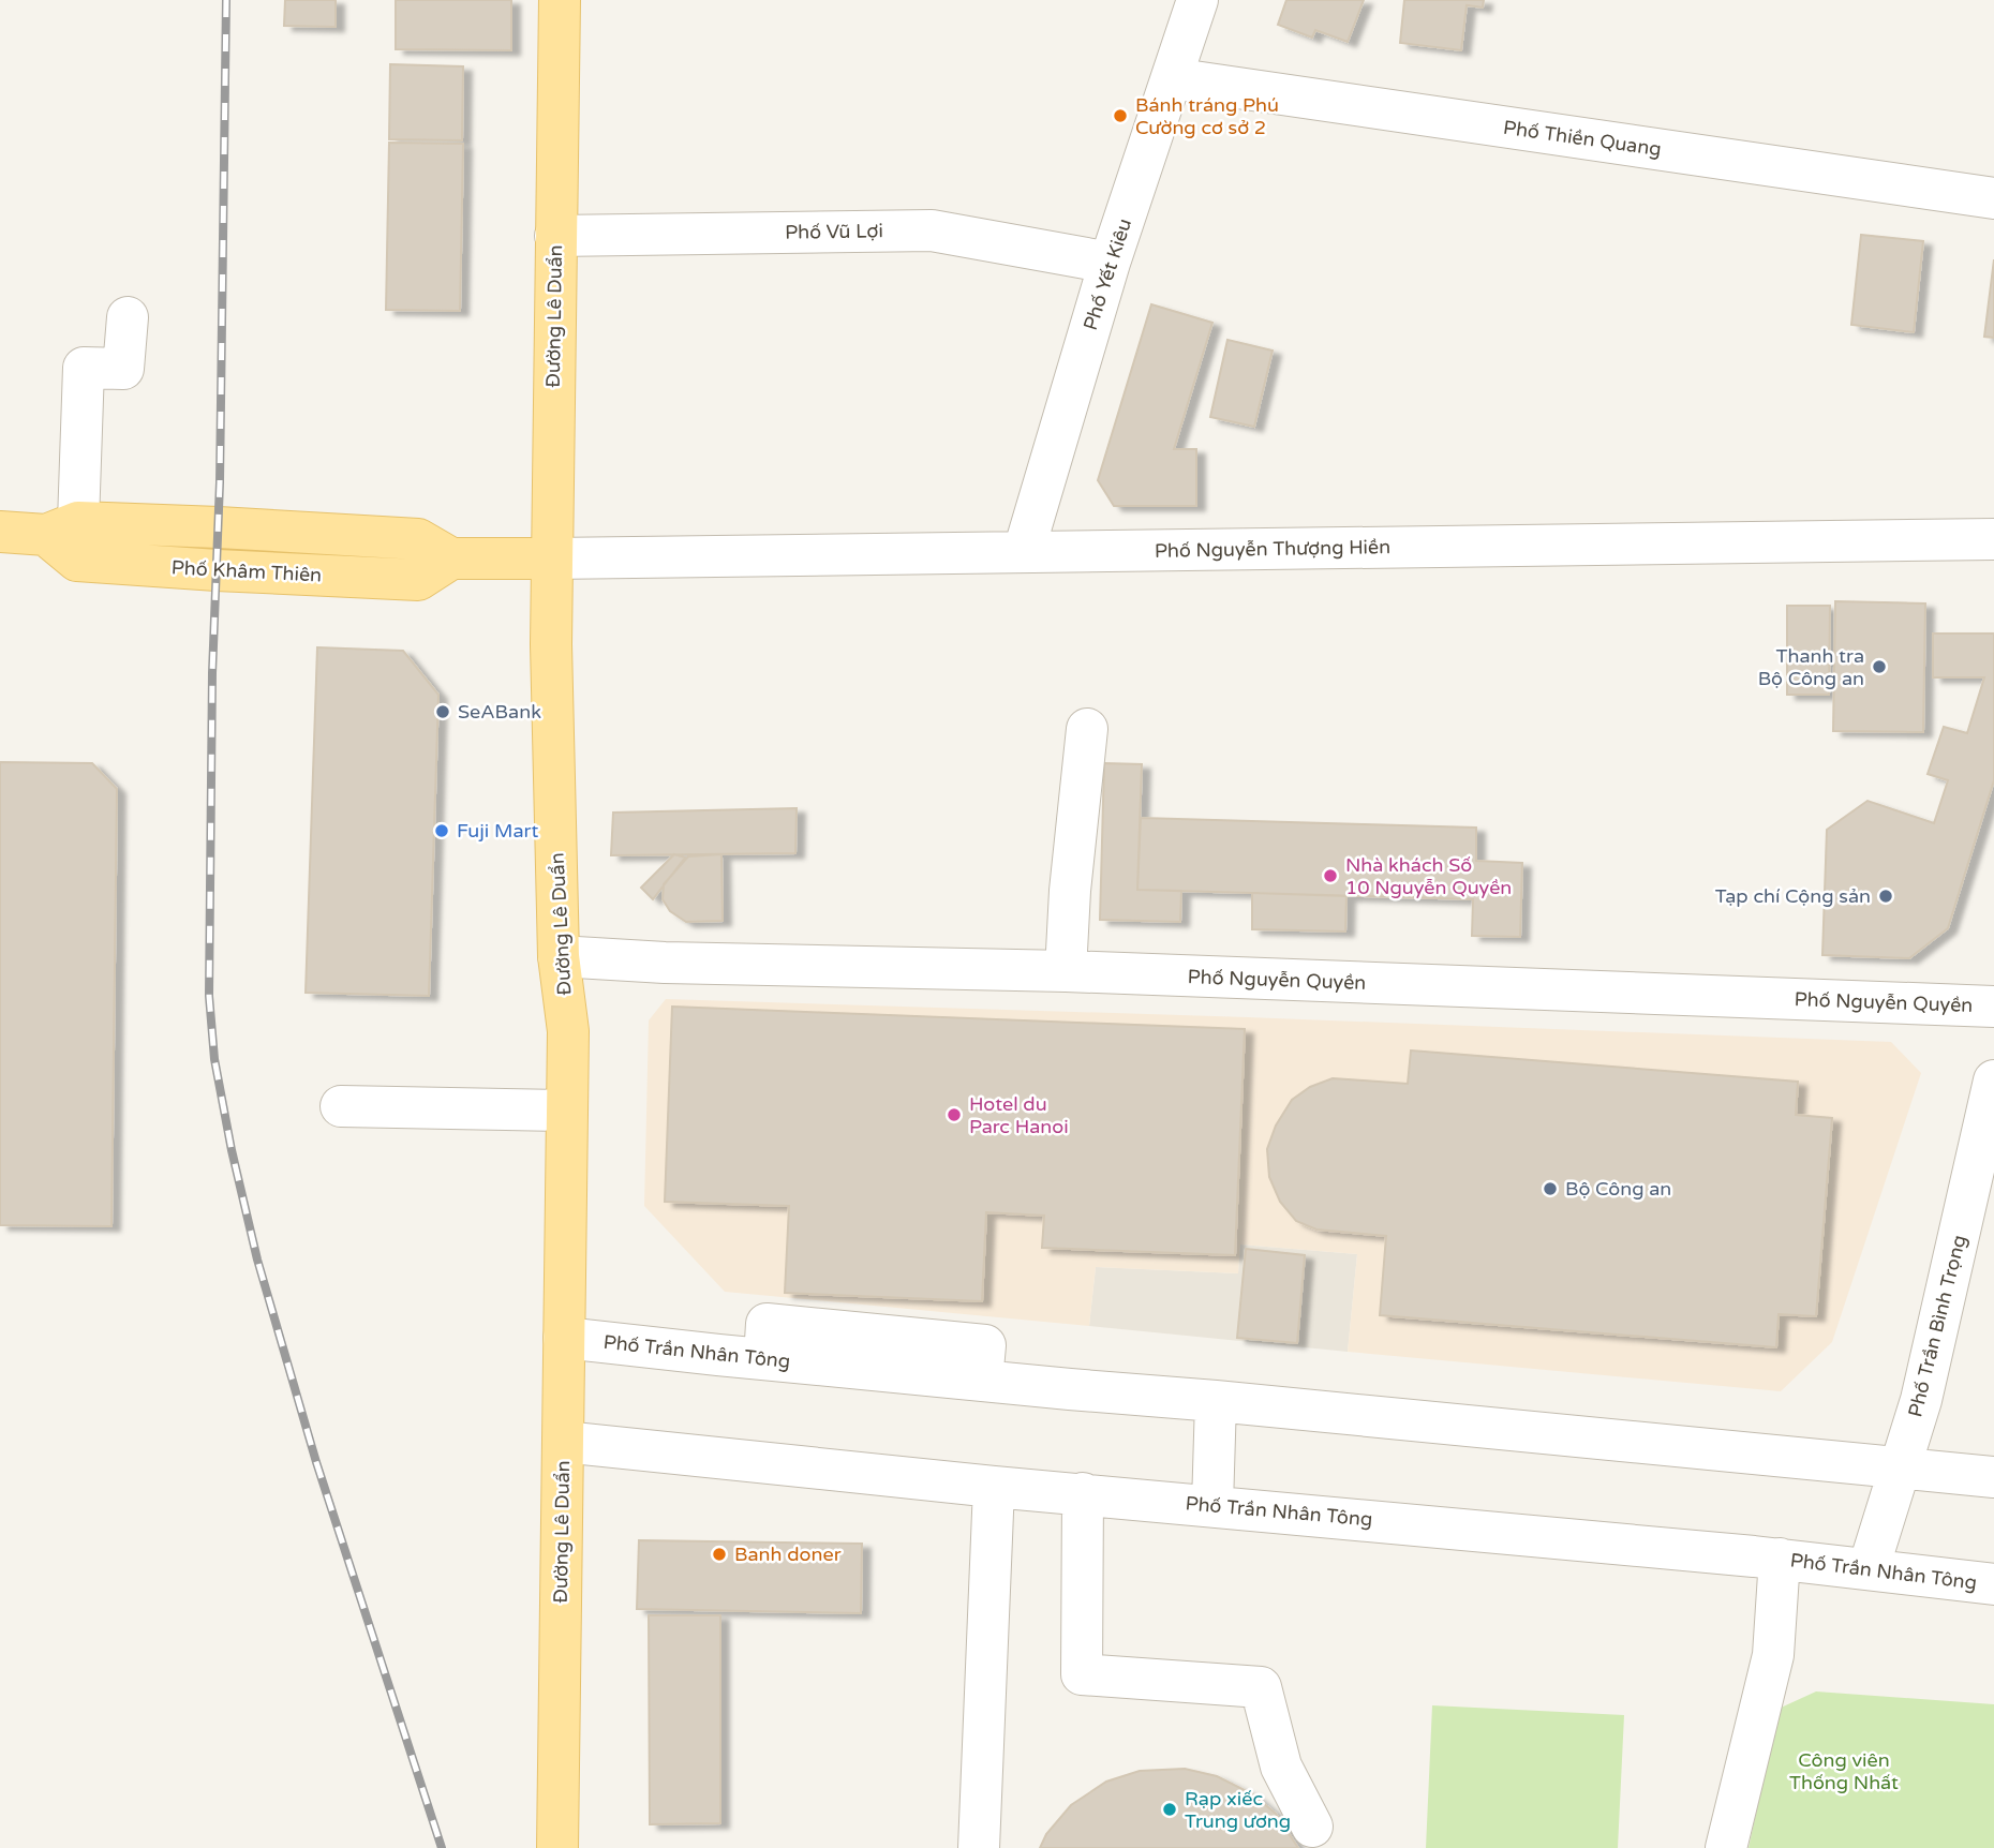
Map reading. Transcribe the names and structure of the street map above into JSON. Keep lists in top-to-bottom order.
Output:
{
  "streets": {
    "main road": ["Đường Lê Duẩn", "Phố Khâm Thiên"],
    "street": [
      "Phố Thiền Quang",
      "Phố Vũ Lợi",
      "Phố Yết Kiêu",
      "Phố Nguyễn Thượng Hiền",
      "Phố Nguyễn Quyền",
      "Phố Trần Bình Trọng",
      "Phố Trần Nhân Tông"
    ]
  },
  "crossings": [
    ["Phố Thiền Quang", "Phố Yết Kiêu"],
    ["Phố Vũ Lợi", "Phố Yết Kiêu"],
    ["Phố Vũ Lợi", "Đường Lê Duẩn"],
    ["Phố Yết Kiêu", "Phố Nguyễn Thượng Hiền"],
    ["Đường Lê Duẩn", "Phố Nguyễn Thượng Hiền"],
    ["Đường Lê Duẩn", "Phố Khâm Thiên"],
    ["Đường Lê Duẩn", "Phố Nguyễn Quyền"],
    ["Đường Lê Duẩn", "Phố Trần Nhân Tông"],
    ["Phố Nguyễn Thượng Hiền", "Phố Khâm Thiên"],
    ["Phố Trần Bình Trọng", "Phố Trần Nhân Tông"]
  ],
  "parks": ["Công viên Thống Nhất"],
  "places": [
    "Bánh tráng Phú Cường cơ sở 2",
    "Thanh tra Bộ Công an",
    "SeABank",
    "Fuji Mart",
    "Nhà khách Số 10 Nguyễn Quyền",
    "Tạp chí Cộng sản",
    "Hotel du Parc Hanoi",
    "Bộ Công an",
    "Banh doner",
    "Rạp xiếc Trung ương"
  ]
}
